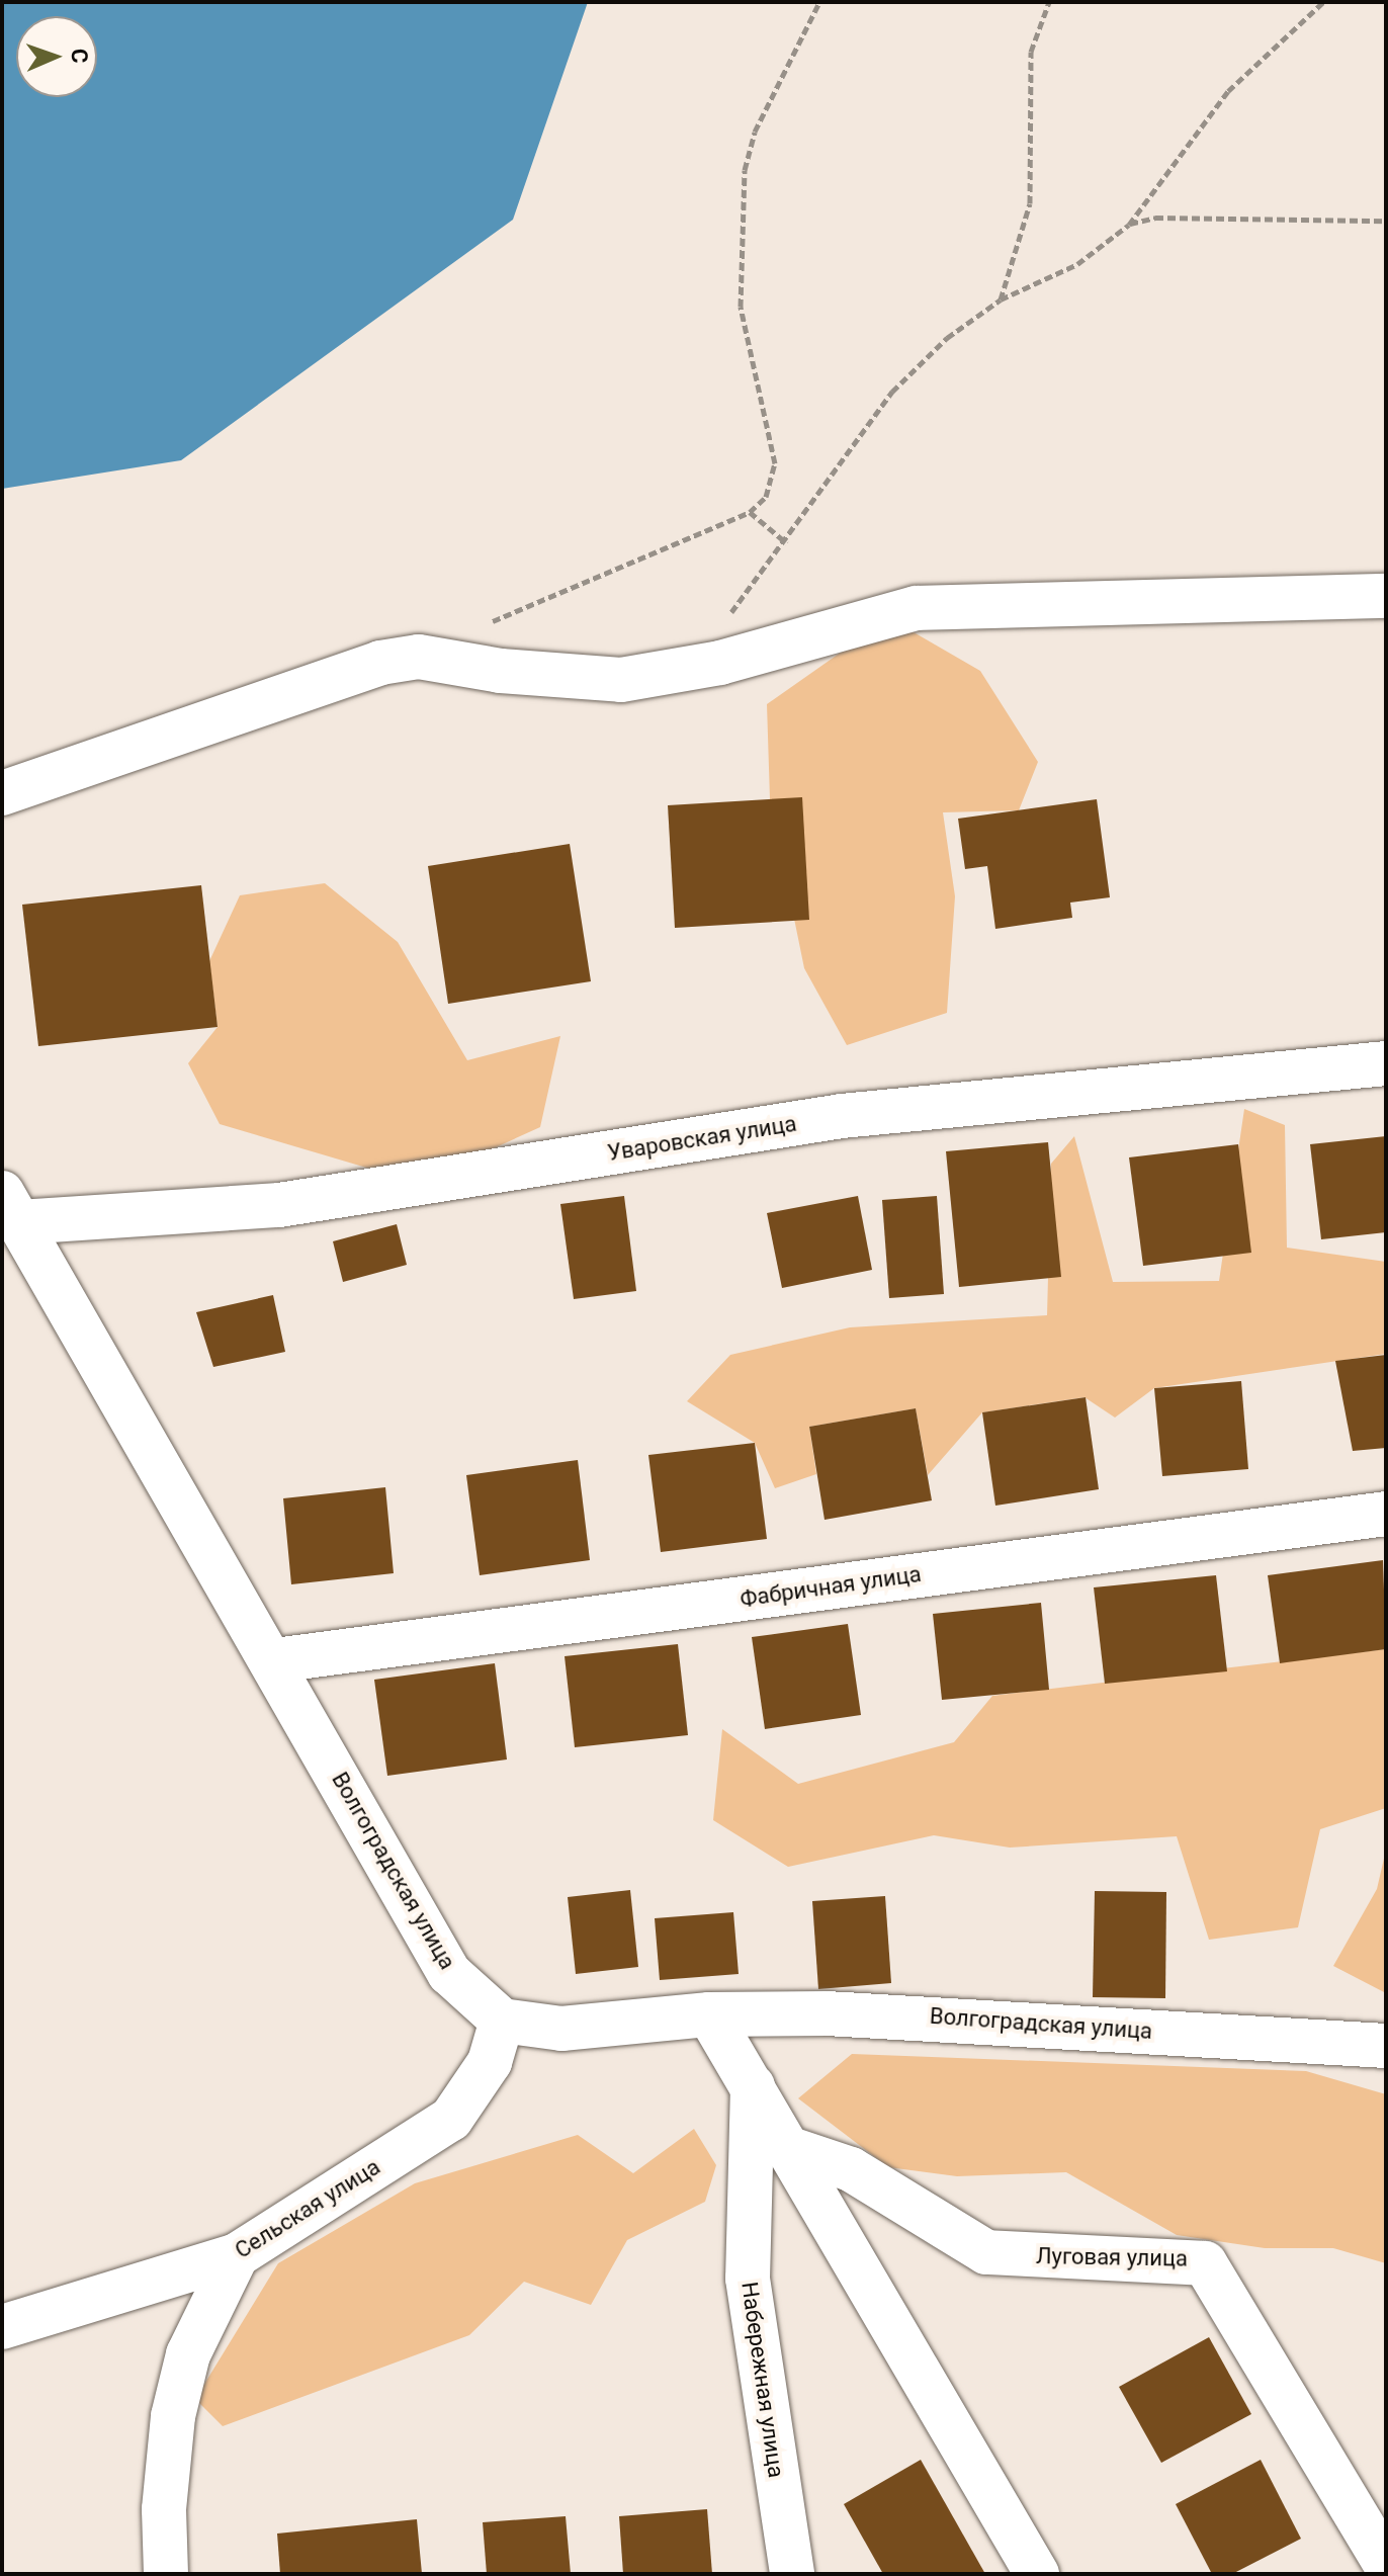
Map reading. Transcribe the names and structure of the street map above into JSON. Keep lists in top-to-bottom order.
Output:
{
  "streets": {
    "street": [
      "Уваровская улица",
      "Фабричная улица",
      "Волгоградская улица",
      "Сельская улица",
      "Луговая улица",
      "Набережная улица"
    ]
  },
  "crossings": [
    ["Уваровская улица", "Волгоградская улица"],
    ["Фабричная улица", "Волгоградская улица"],
    ["Волгоградская улица", "Сельская улица"]
  ],
  "north": "right"
}
